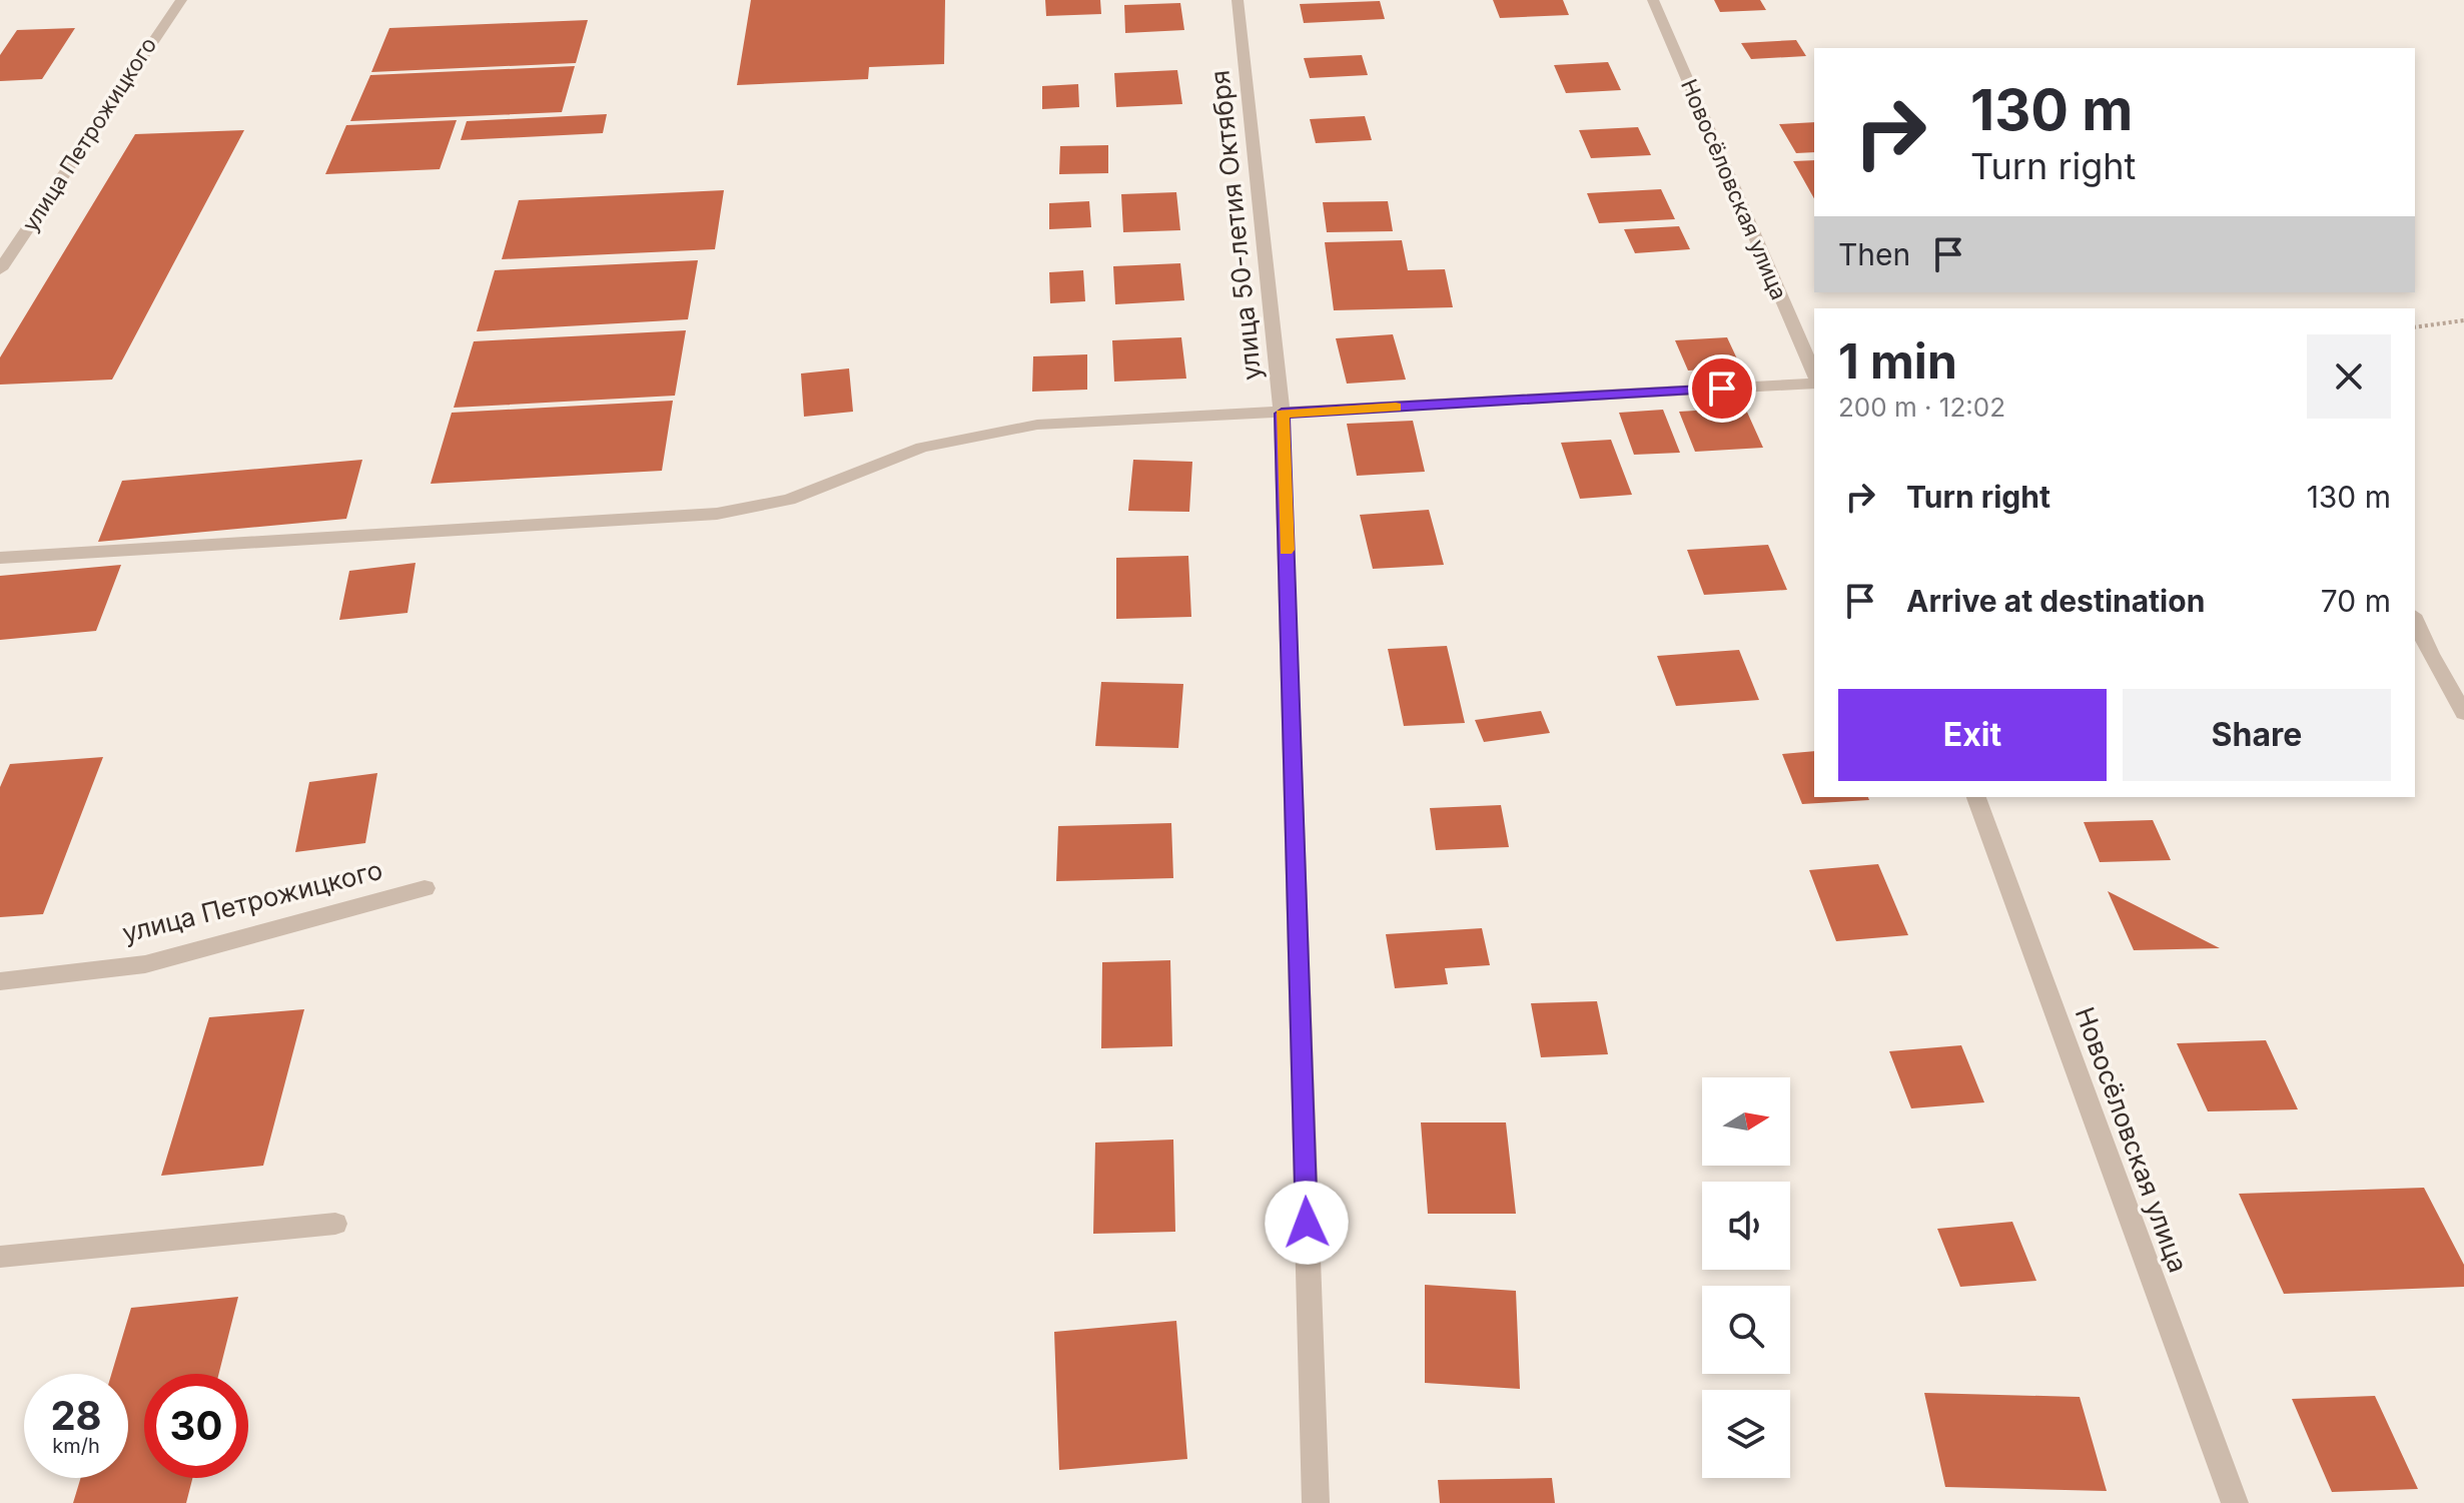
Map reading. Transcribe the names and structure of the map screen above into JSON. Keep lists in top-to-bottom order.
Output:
{
  "streets": {
    "street": ["улица Петрожицкого", "Новосёловская улица", "улица 50-летия Октября"]
  },
  "north": "right",
  "page": {
    "turn": ["130 m", "Turn right"],
    "then": "Then",
    "heading": ["1 min", "200 m · 12:02"],
    "list": [
      {
        "name": "Turn right",
        "value": "130 m"
      },
      {
        "name": "Arrive at destination",
        "value": "70 m"
      }
    ],
    "buttons": ["Exit", "Share"],
    "speed": "28 km/h",
    "limit": "30"
  }
}
